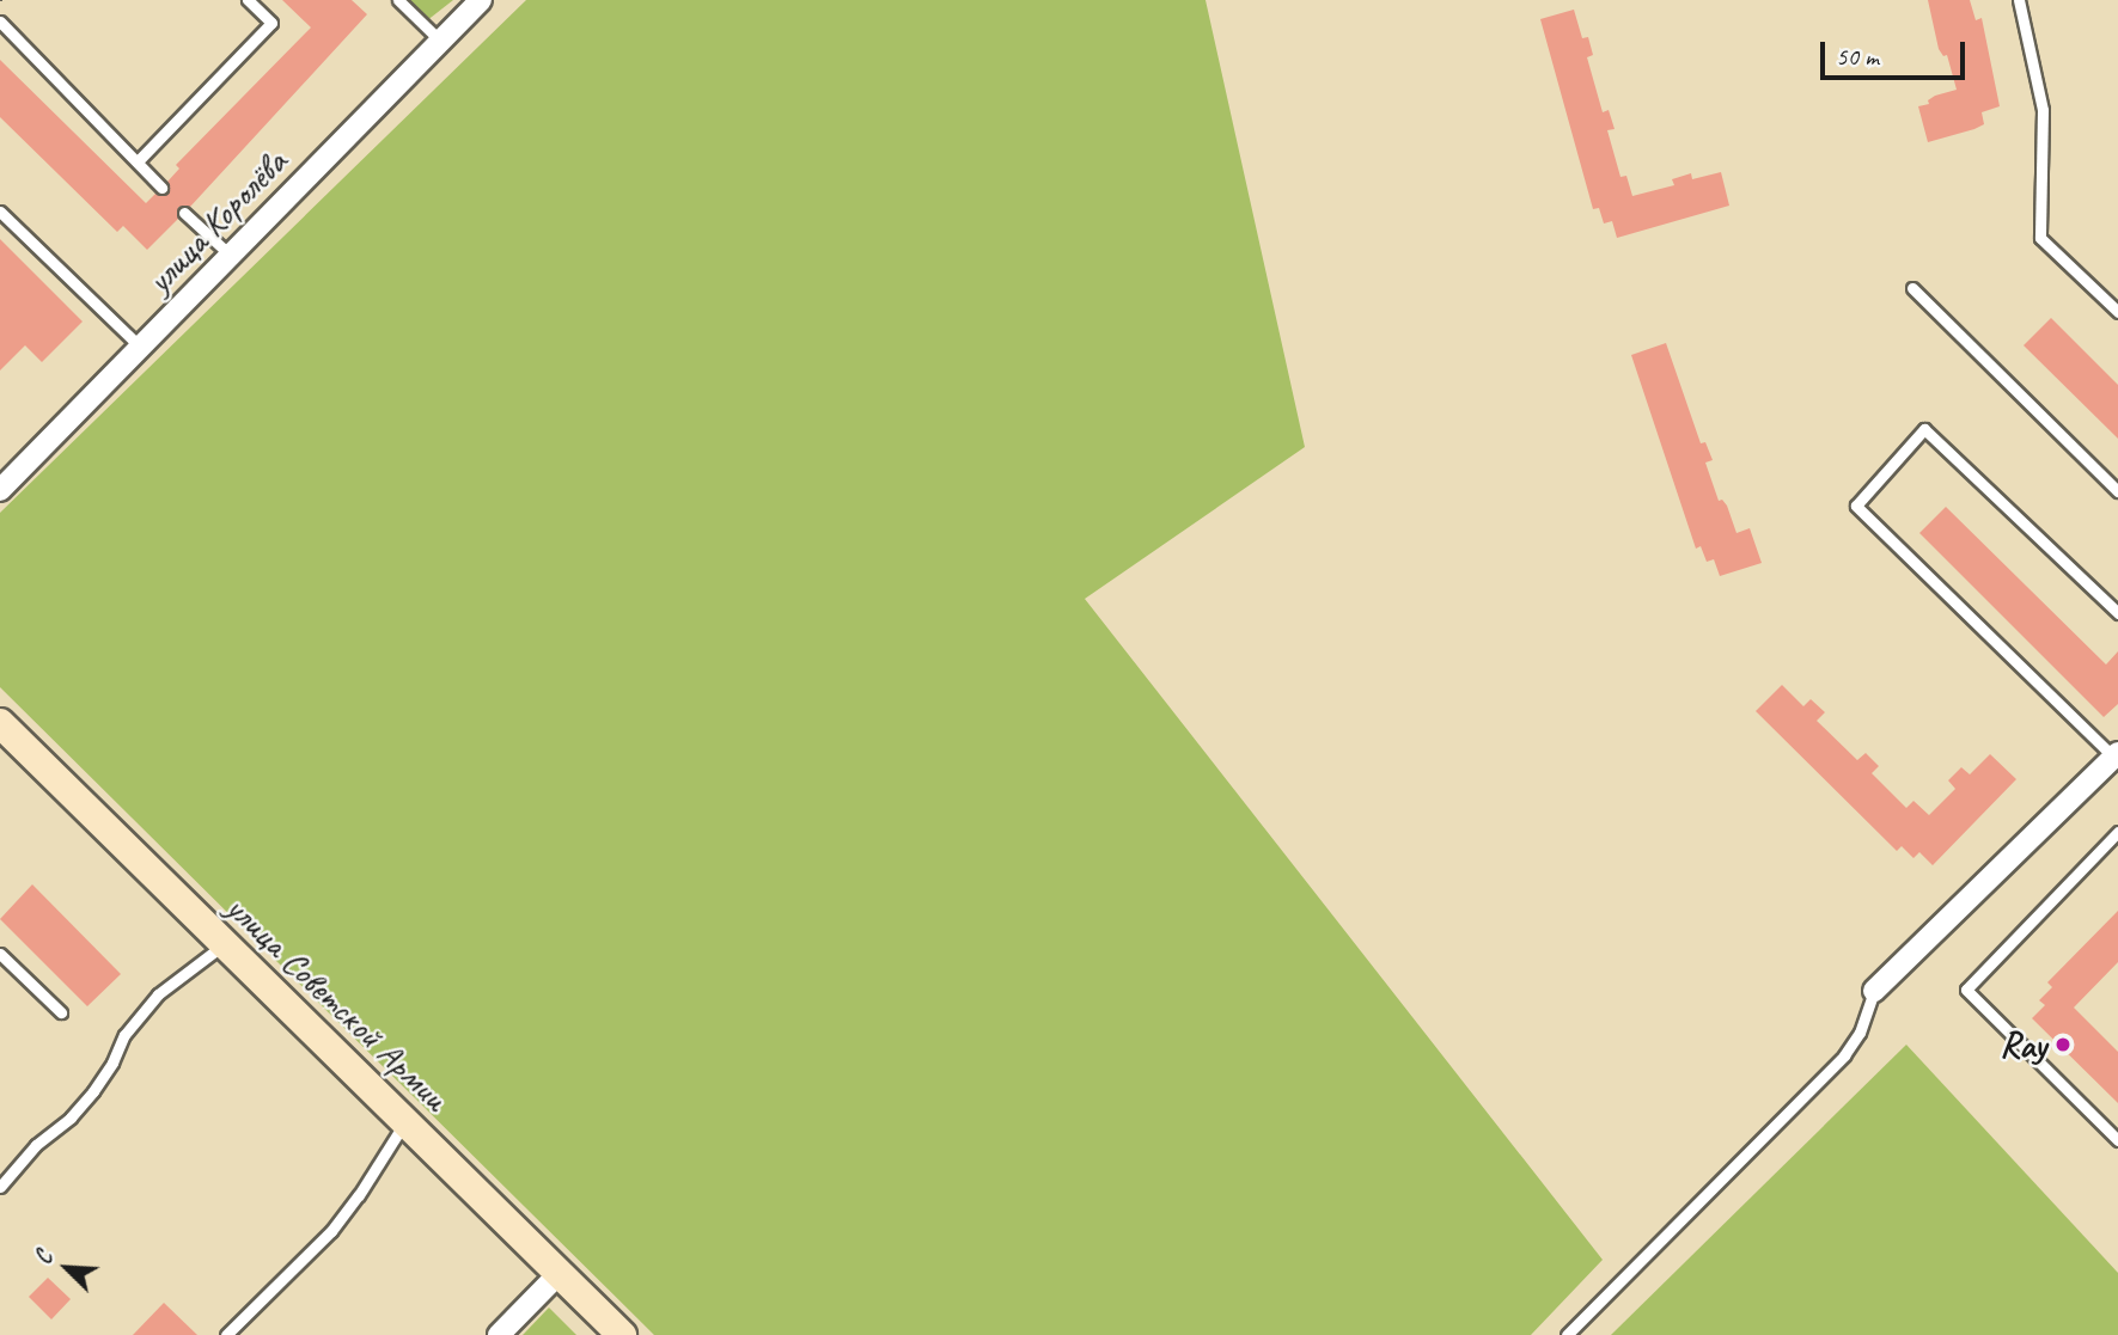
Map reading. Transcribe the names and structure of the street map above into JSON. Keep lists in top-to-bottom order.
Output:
{
  "streets": {
    "main road": ["улица Советской Армии"],
    "street": ["улица Королёва"]
  },
  "places": ["Ray"],
  "scale_bar": "50 m",
  "north": "top left"
}
